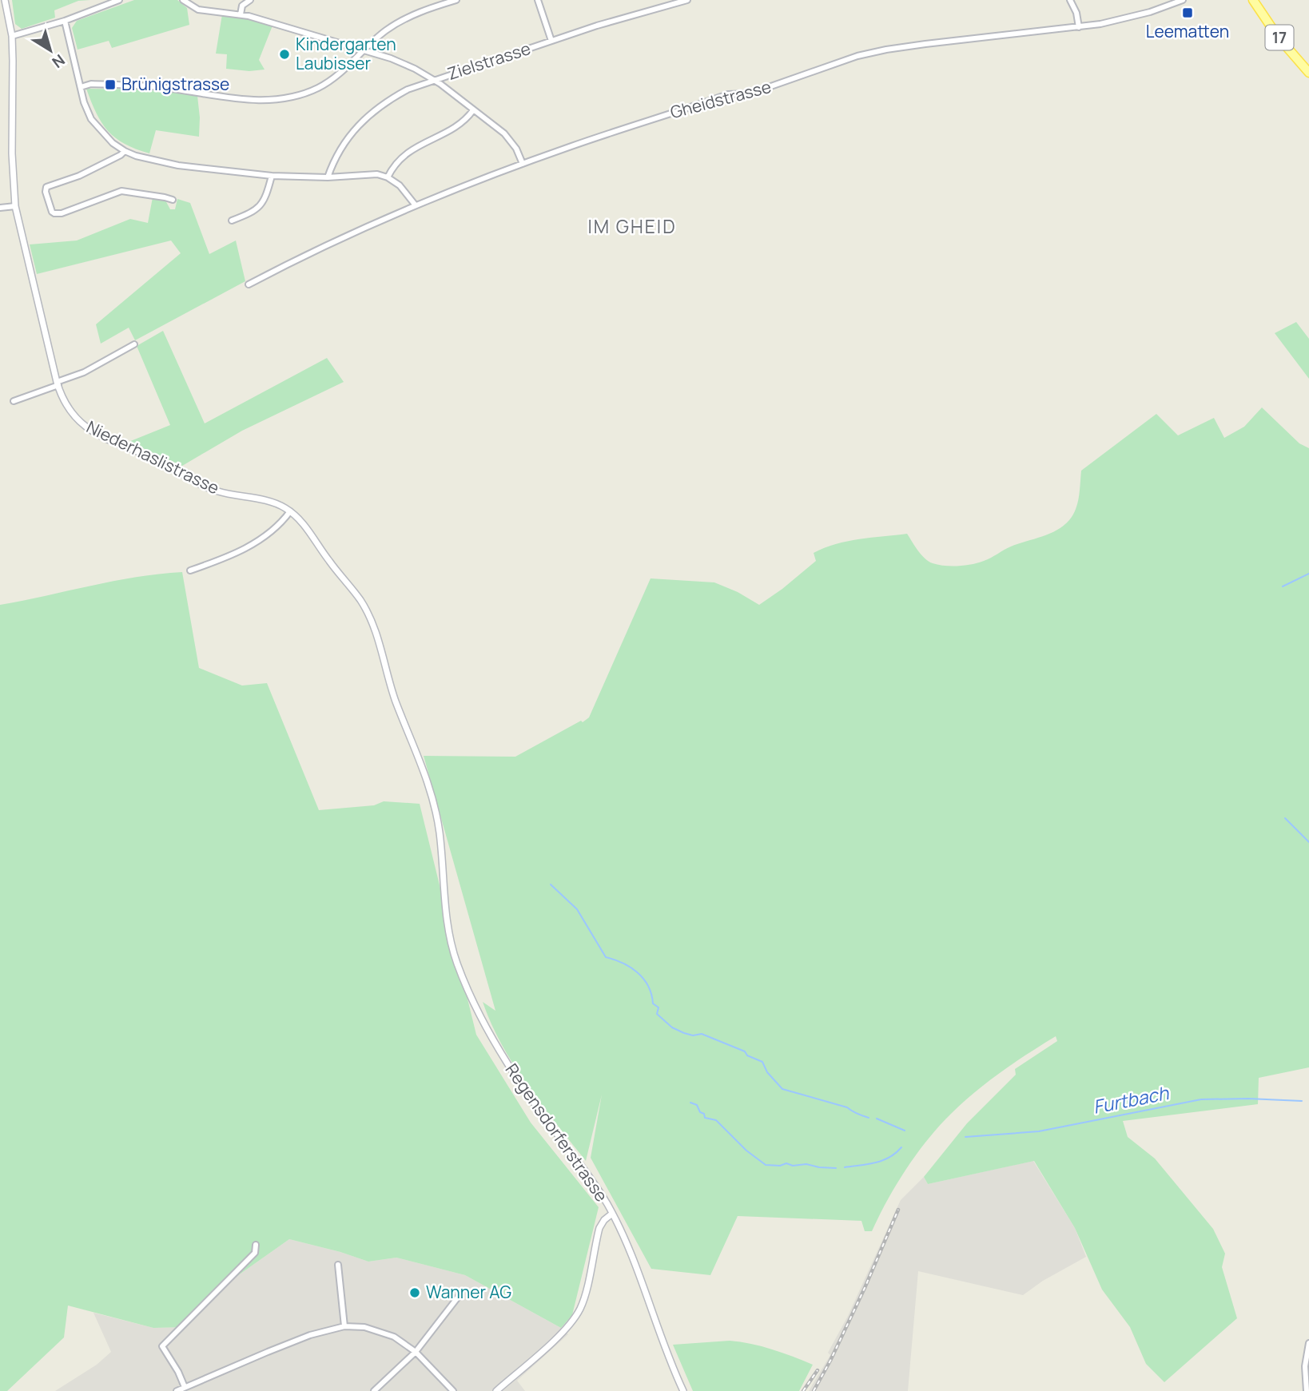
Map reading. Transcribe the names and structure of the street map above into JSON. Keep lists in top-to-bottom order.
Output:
{
  "streets": {
    "main road": ["17"],
    "street": [
      "Zielstrasse",
      "Gheidstrasse",
      "Niederhaslistrasse",
      "Regensdorferstrasse"
    ]
  },
  "crossings": [
    ["Niederhaslistrasse", "Regensdorferstrasse"]
  ],
  "districts": ["IM GHEID"],
  "water": ["Furtbach"],
  "places": {
    "transit": ["Leematten", "Brünigstrasse"],
    "other": ["Kindergarten Laubisser", "Wanner AG"]
  },
  "north": "bottom right"
}
